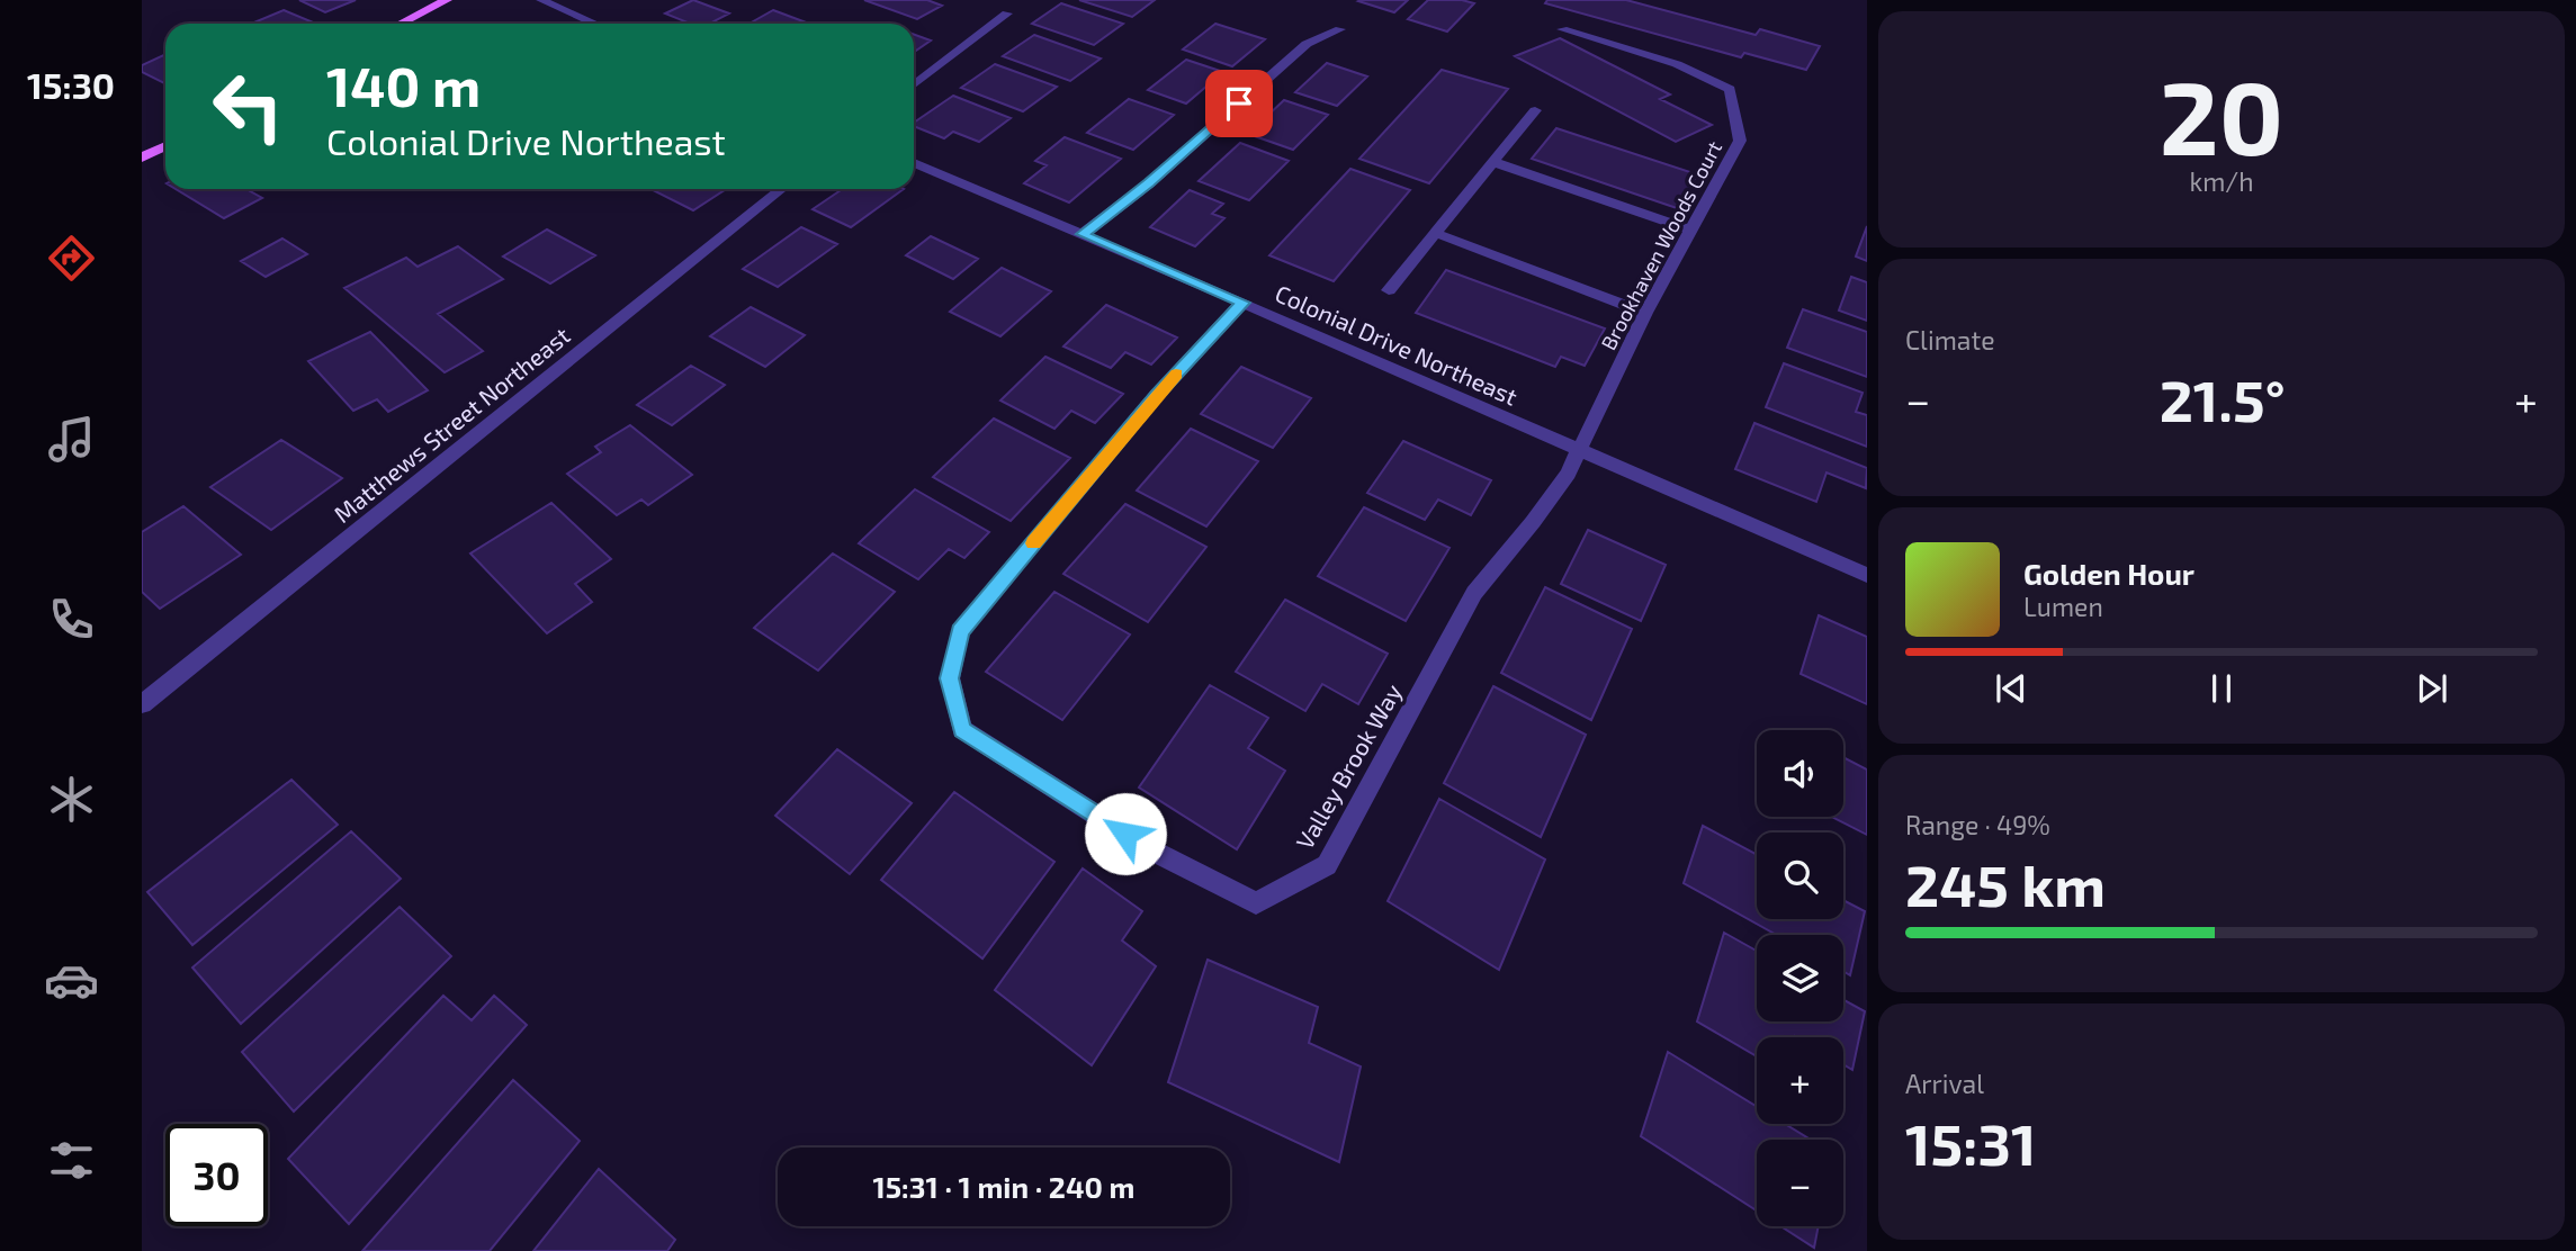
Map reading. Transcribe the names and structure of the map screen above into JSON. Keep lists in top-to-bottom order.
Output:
{
  "streets": {
    "street": [
      "Brookhaven Woods Court",
      "Colonial Drive Northeast",
      "Matthews Street Northeast",
      "Valley Brook Way"
    ]
  },
  "crossings": [
    ["Brookhaven Woods Court", "Colonial Drive Northeast"],
    ["Brookhaven Woods Court", "Valley Brook Way"],
    ["Colonial Drive Northeast", "Valley Brook Way"]
  ],
  "page": {
    "tabs": "15:30",
    "tile": [
      ["20", "km/h"],
      "Climate",
      ["Range · 49%", "245 km"],
      ["Arrival", "15:31"]
    ],
    "turn": ["140 m", "Colonial Drive Northeast"],
    "heat": ["−", "21.5°", "+"],
    "song": ["Golden Hour", "Lumen"],
    "map_buttons": ["+", "−"],
    "limit": "30",
    "trip": "15:31 · 1 min · 240 m"
  }
}
